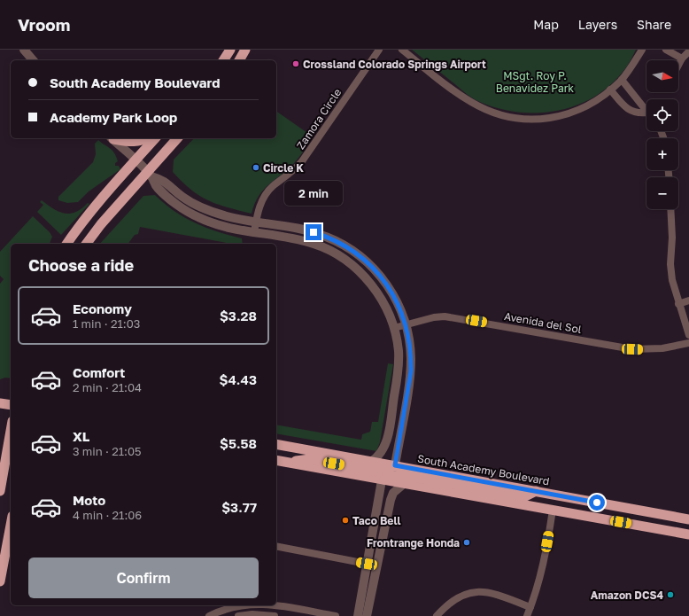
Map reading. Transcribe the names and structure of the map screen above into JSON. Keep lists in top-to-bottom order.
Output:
{
  "streets": {
    "highway": ["South Academy Boulevard"],
    "street": ["Zamora Circle", "Avenida del Sol"]
  },
  "parks": ["MSgt. Roy P. Benavidez Park"],
  "places": [
    "Crossland Colorado Springs Airport",
    "Circle K",
    "Taco Bell",
    "Frontrange Honda",
    "Amazon DCS4"
  ],
  "north": "right",
  "page": {
    "header": "Vroom",
    "nav": ["Map", "Layers", "Share"],
    "map_buttons": ["+", "−"],
    "banner": ["South Academy Boulevard", "Academy Park Loop"],
    "bubble": "2 min",
    "heading": "Choose a ride",
    "list": [
      {
        "name": "Economy",
        "note": "1 min · 21:03",
        "value": "$3.28"
      },
      {
        "name": "Comfort",
        "note": "2 min · 21:04",
        "value": "$4.43"
      },
      {
        "name": "XL",
        "note": "3 min · 21:05",
        "value": "$5.58"
      },
      {
        "name": "Moto",
        "note": "4 min · 21:06",
        "value": "$3.77"
      }
    ],
    "buttons": "Confirm"
  }
}
